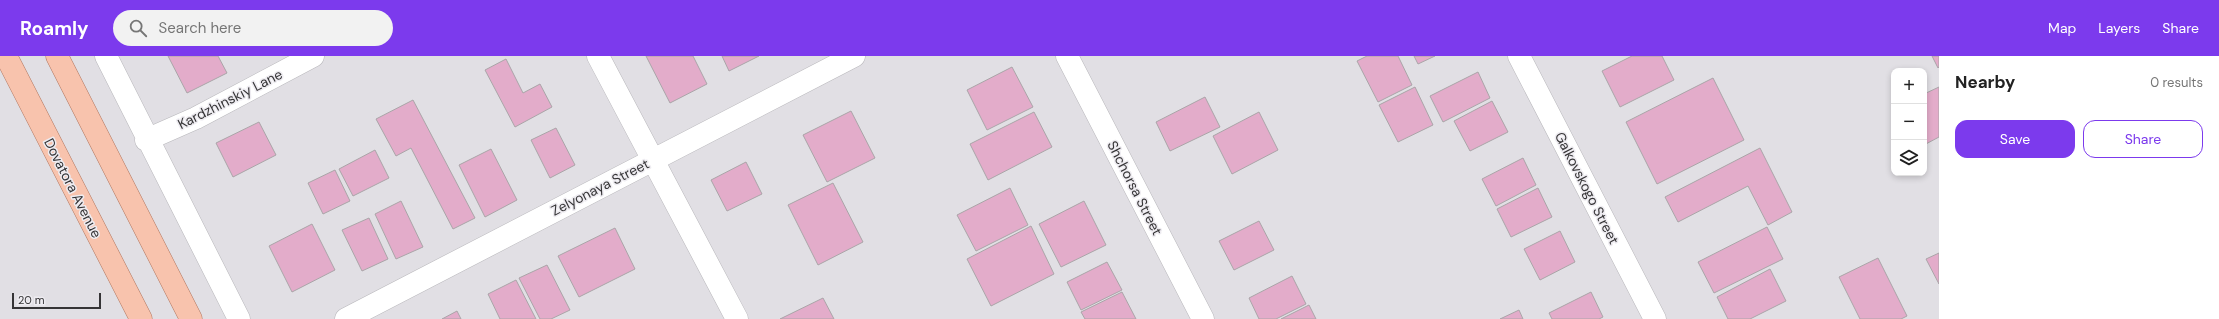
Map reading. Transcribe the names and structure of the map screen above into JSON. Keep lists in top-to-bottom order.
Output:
{
  "streets": {
    "main road": ["Dovatora Avenue"],
    "street": [
      "Kardzhinskiy Lane",
      "Zelyonaya Street",
      "Shchorsa Street",
      "Galkovskogo Street"
    ]
  },
  "scale_bar": "20 m",
  "page": {
    "header": "Roamly",
    "search": "Search here",
    "nav": ["Map", "Layers", "Share"],
    "heading": ["Nearby", "0 results"],
    "map_buttons": ["+", "−"],
    "buttons": ["Save", "Share"],
    "scale": "20 m"
  }
}
